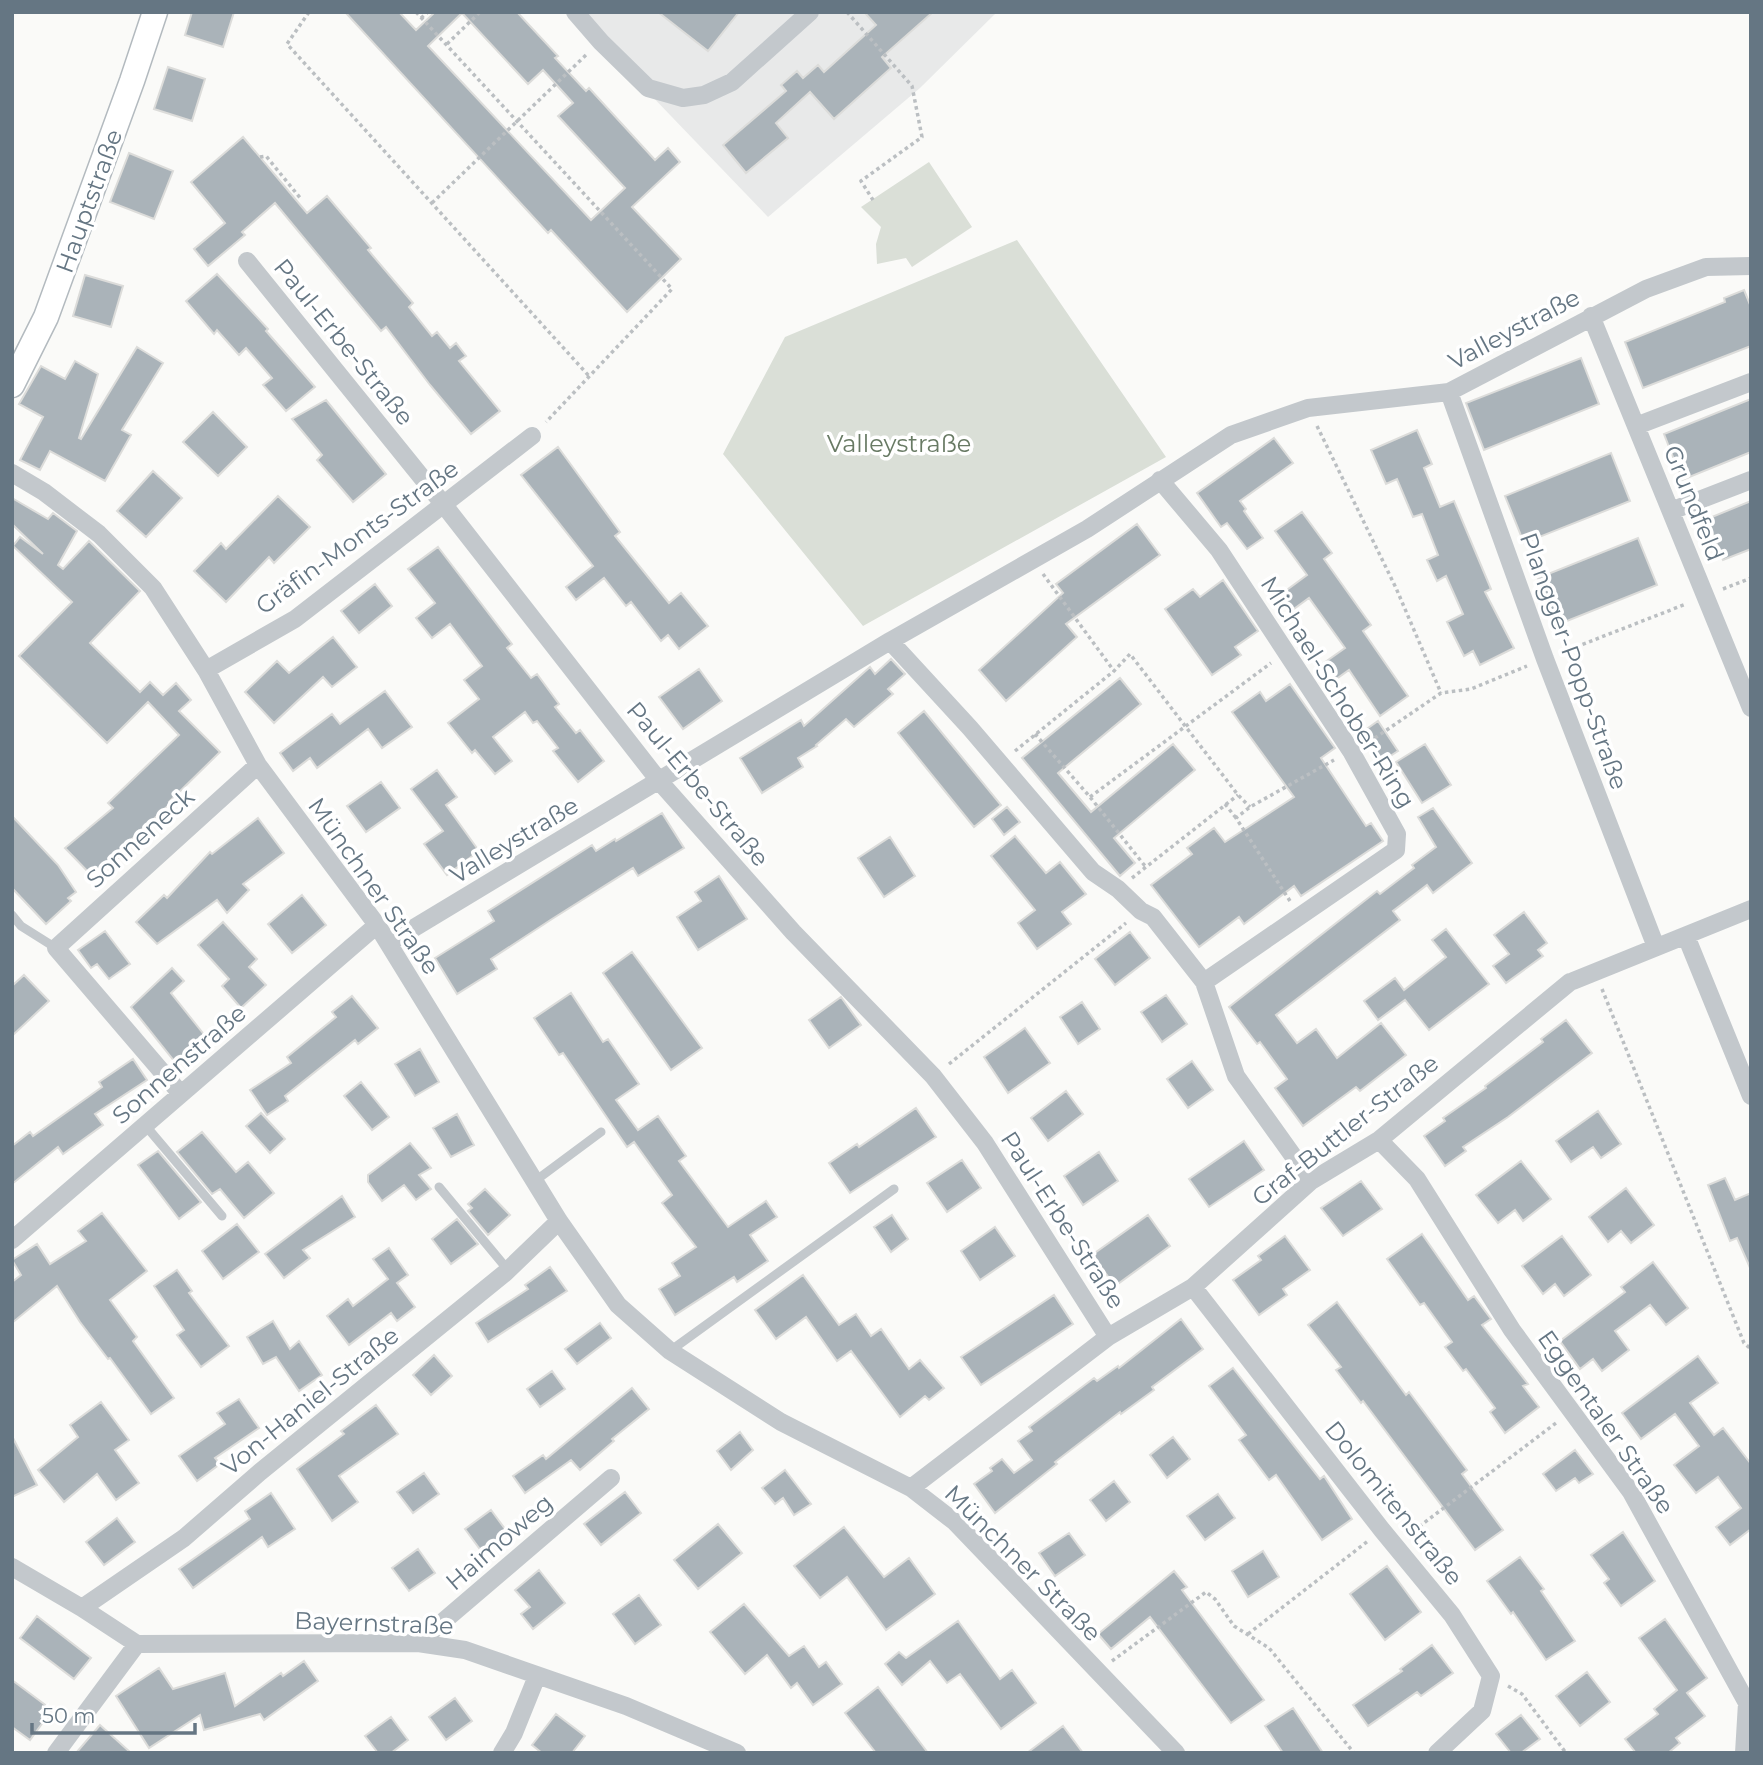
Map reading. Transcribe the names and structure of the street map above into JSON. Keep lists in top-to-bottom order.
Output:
{
  "streets": {
    "street": [
      "Hauptstraße",
      "Valleystraße",
      "Paul-Erbe-Straße",
      "Grundfeld",
      "Gräfin-Monts-Straße",
      "Plangger-Popp-Straße",
      "Michael-Schober-Ring",
      "Sonneneck",
      "Münchner Straße",
      "Sonnenstraße",
      "Graf-Buttler-Straße",
      "Von-Haniel-Straße",
      "Eggentaler Straße",
      "Dolomitenstraße",
      "Haimoweg",
      "Bayernstraße"
    ]
  },
  "crossings": [
    ["Valleystraße", "Paul-Erbe-Straße"],
    ["Valleystraße", "Grundfeld"],
    ["Valleystraße", "Plangger-Popp-Straße"],
    ["Valleystraße", "Michael-Schober-Ring"],
    ["Valleystraße", "Münchner Straße"],
    ["Paul-Erbe-Straße", "Gräfin-Monts-Straße"],
    ["Paul-Erbe-Straße", "Graf-Buttler-Straße"],
    ["Gräfin-Monts-Straße", "Münchner Straße"],
    ["Plangger-Popp-Straße", "Graf-Buttler-Straße"],
    ["Sonneneck", "Münchner Straße"],
    ["Münchner Straße", "Sonnenstraße"],
    ["Münchner Straße", "Graf-Buttler-Straße"],
    ["Münchner Straße", "Von-Haniel-Straße"],
    ["Graf-Buttler-Straße", "Eggentaler Straße"],
    ["Graf-Buttler-Straße", "Dolomitenstraße"],
    ["Haimoweg", "Bayernstraße"]
  ],
  "parks": ["Valleystraße"],
  "scale_bar": "50 m"
}
